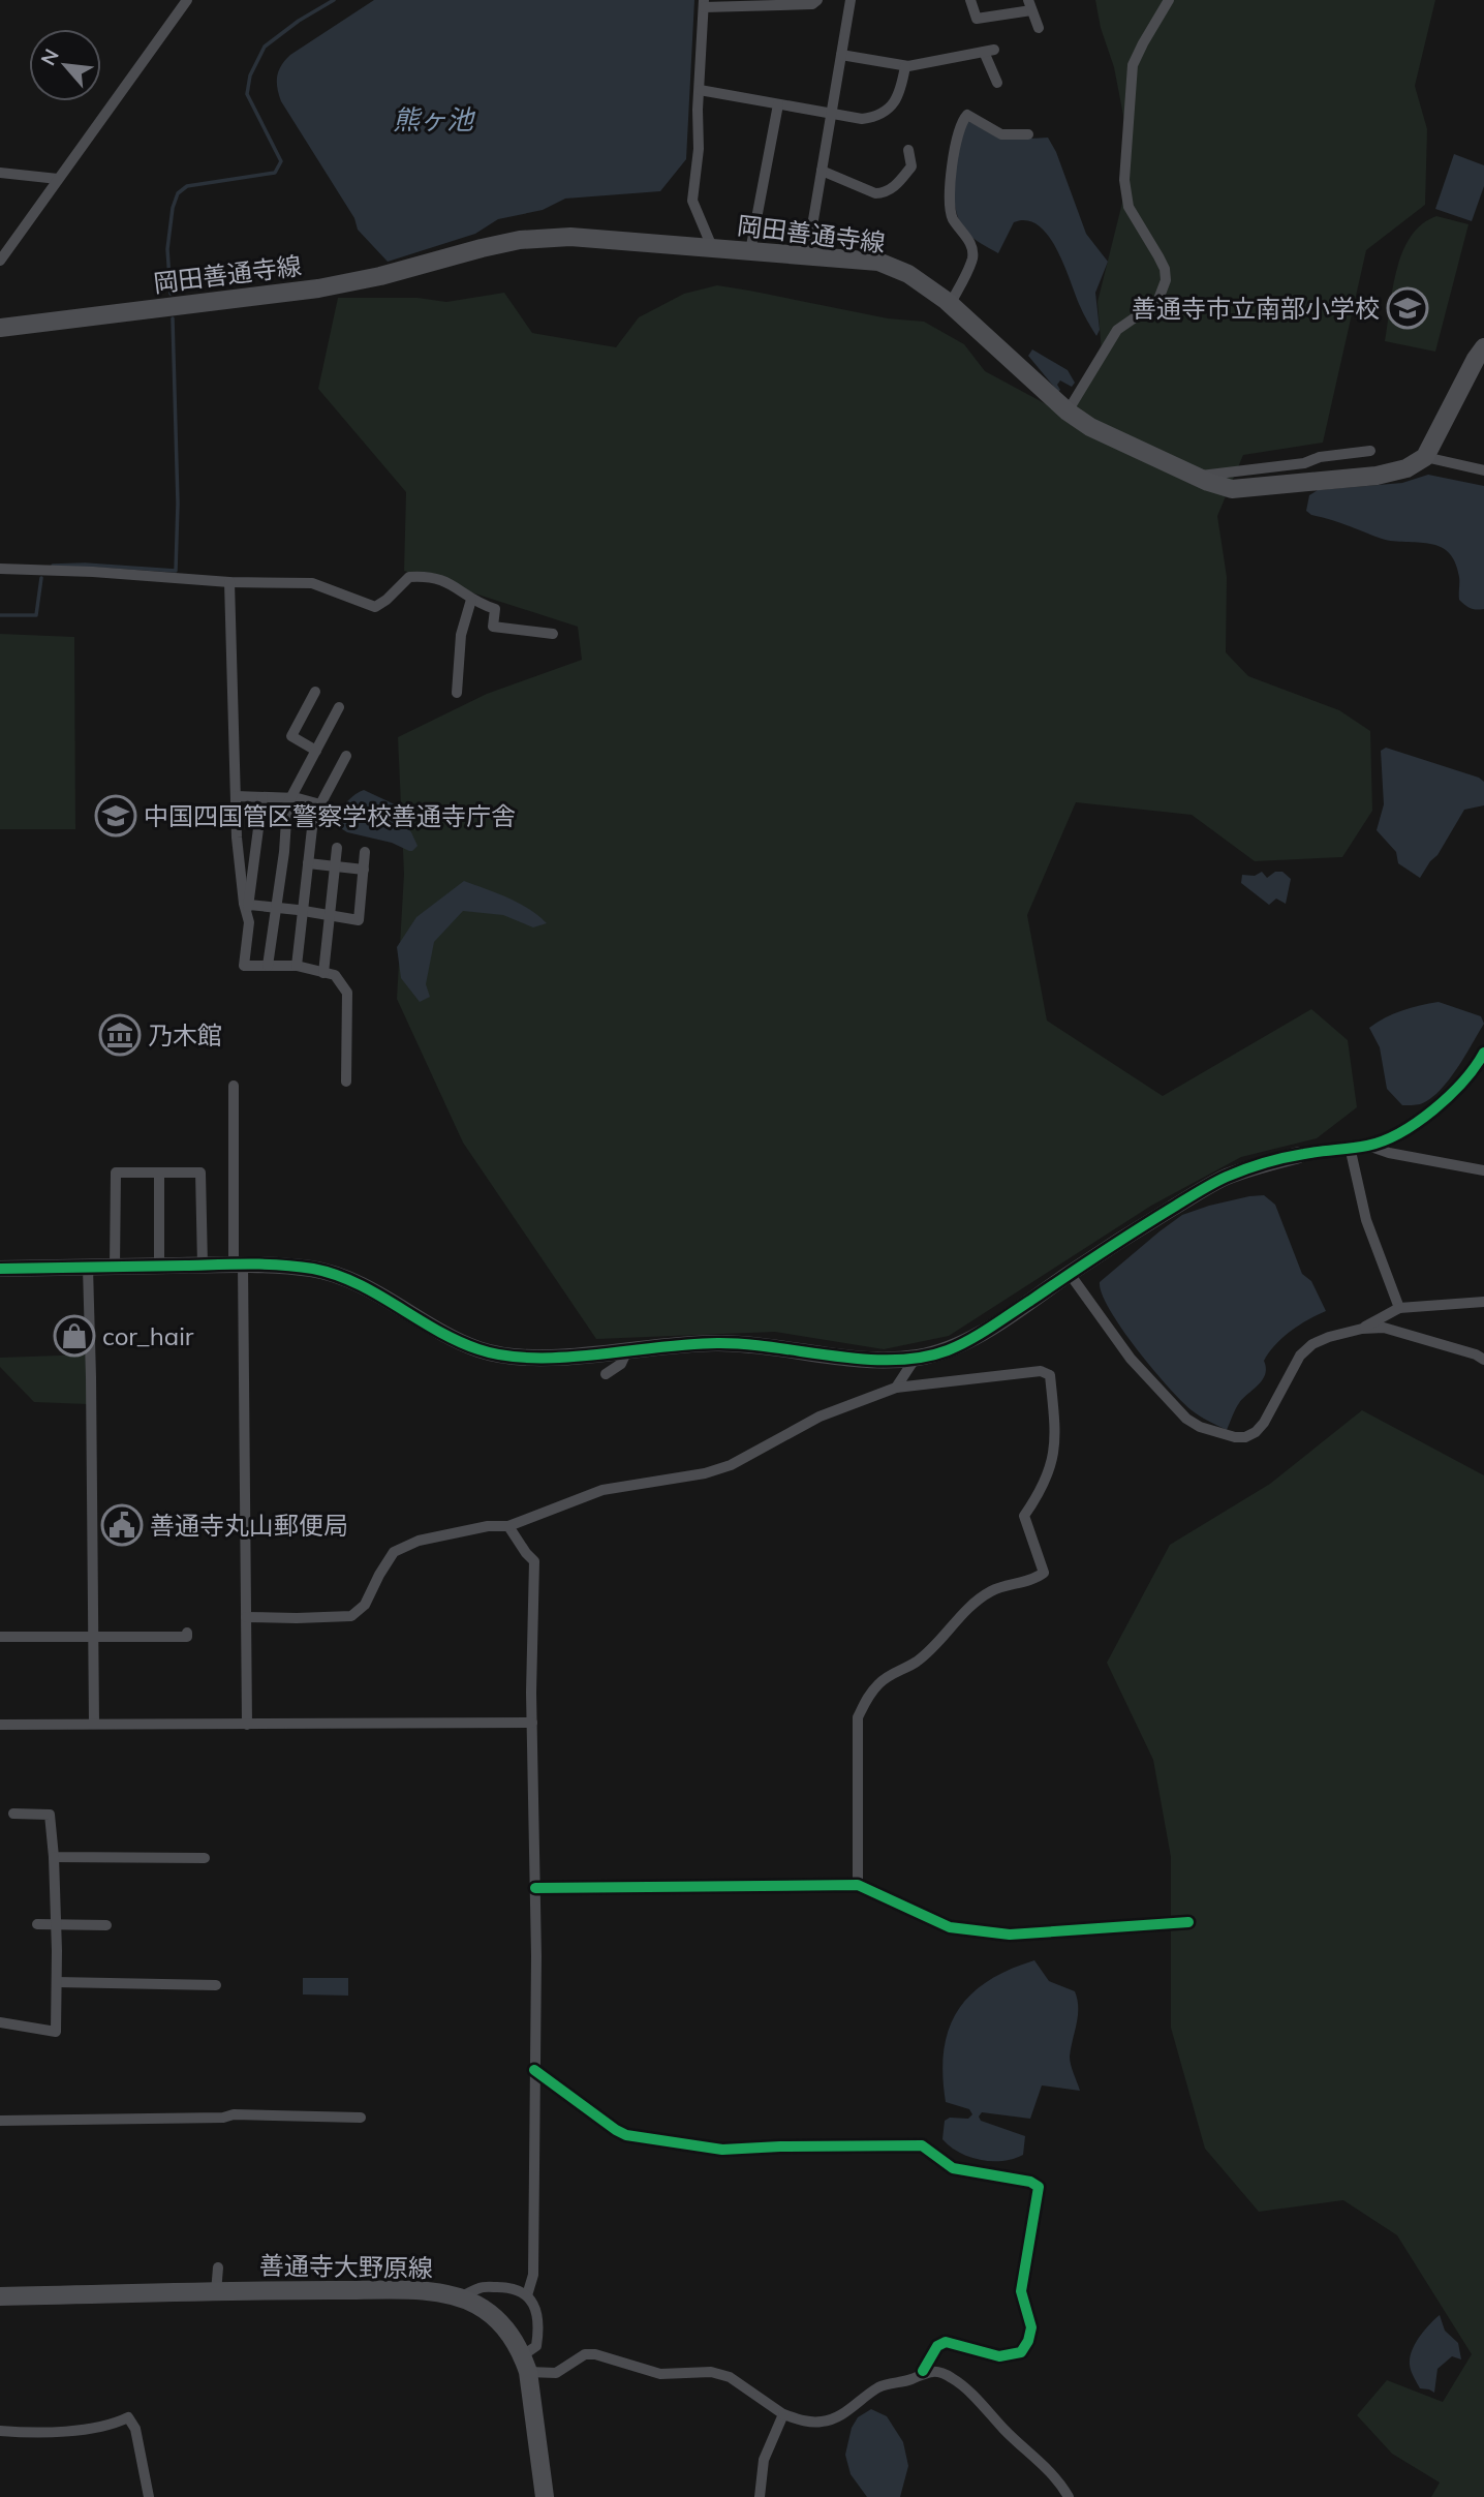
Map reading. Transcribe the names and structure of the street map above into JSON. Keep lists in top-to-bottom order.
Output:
{
  "streets": {
    "main road": ["岡田善通寺線", "善通寺大野原線"]
  },
  "water": ["熊ヶ池"],
  "places": {
    "school or university": ["善通寺市立南部小学校", "中国四国管区警察学校善通寺庁舎"],
    "museum": ["乃木館"],
    "shop": ["cor_hair"],
    "public building": ["善通寺丸山郵便局"]
  },
  "north": "top left"
}
